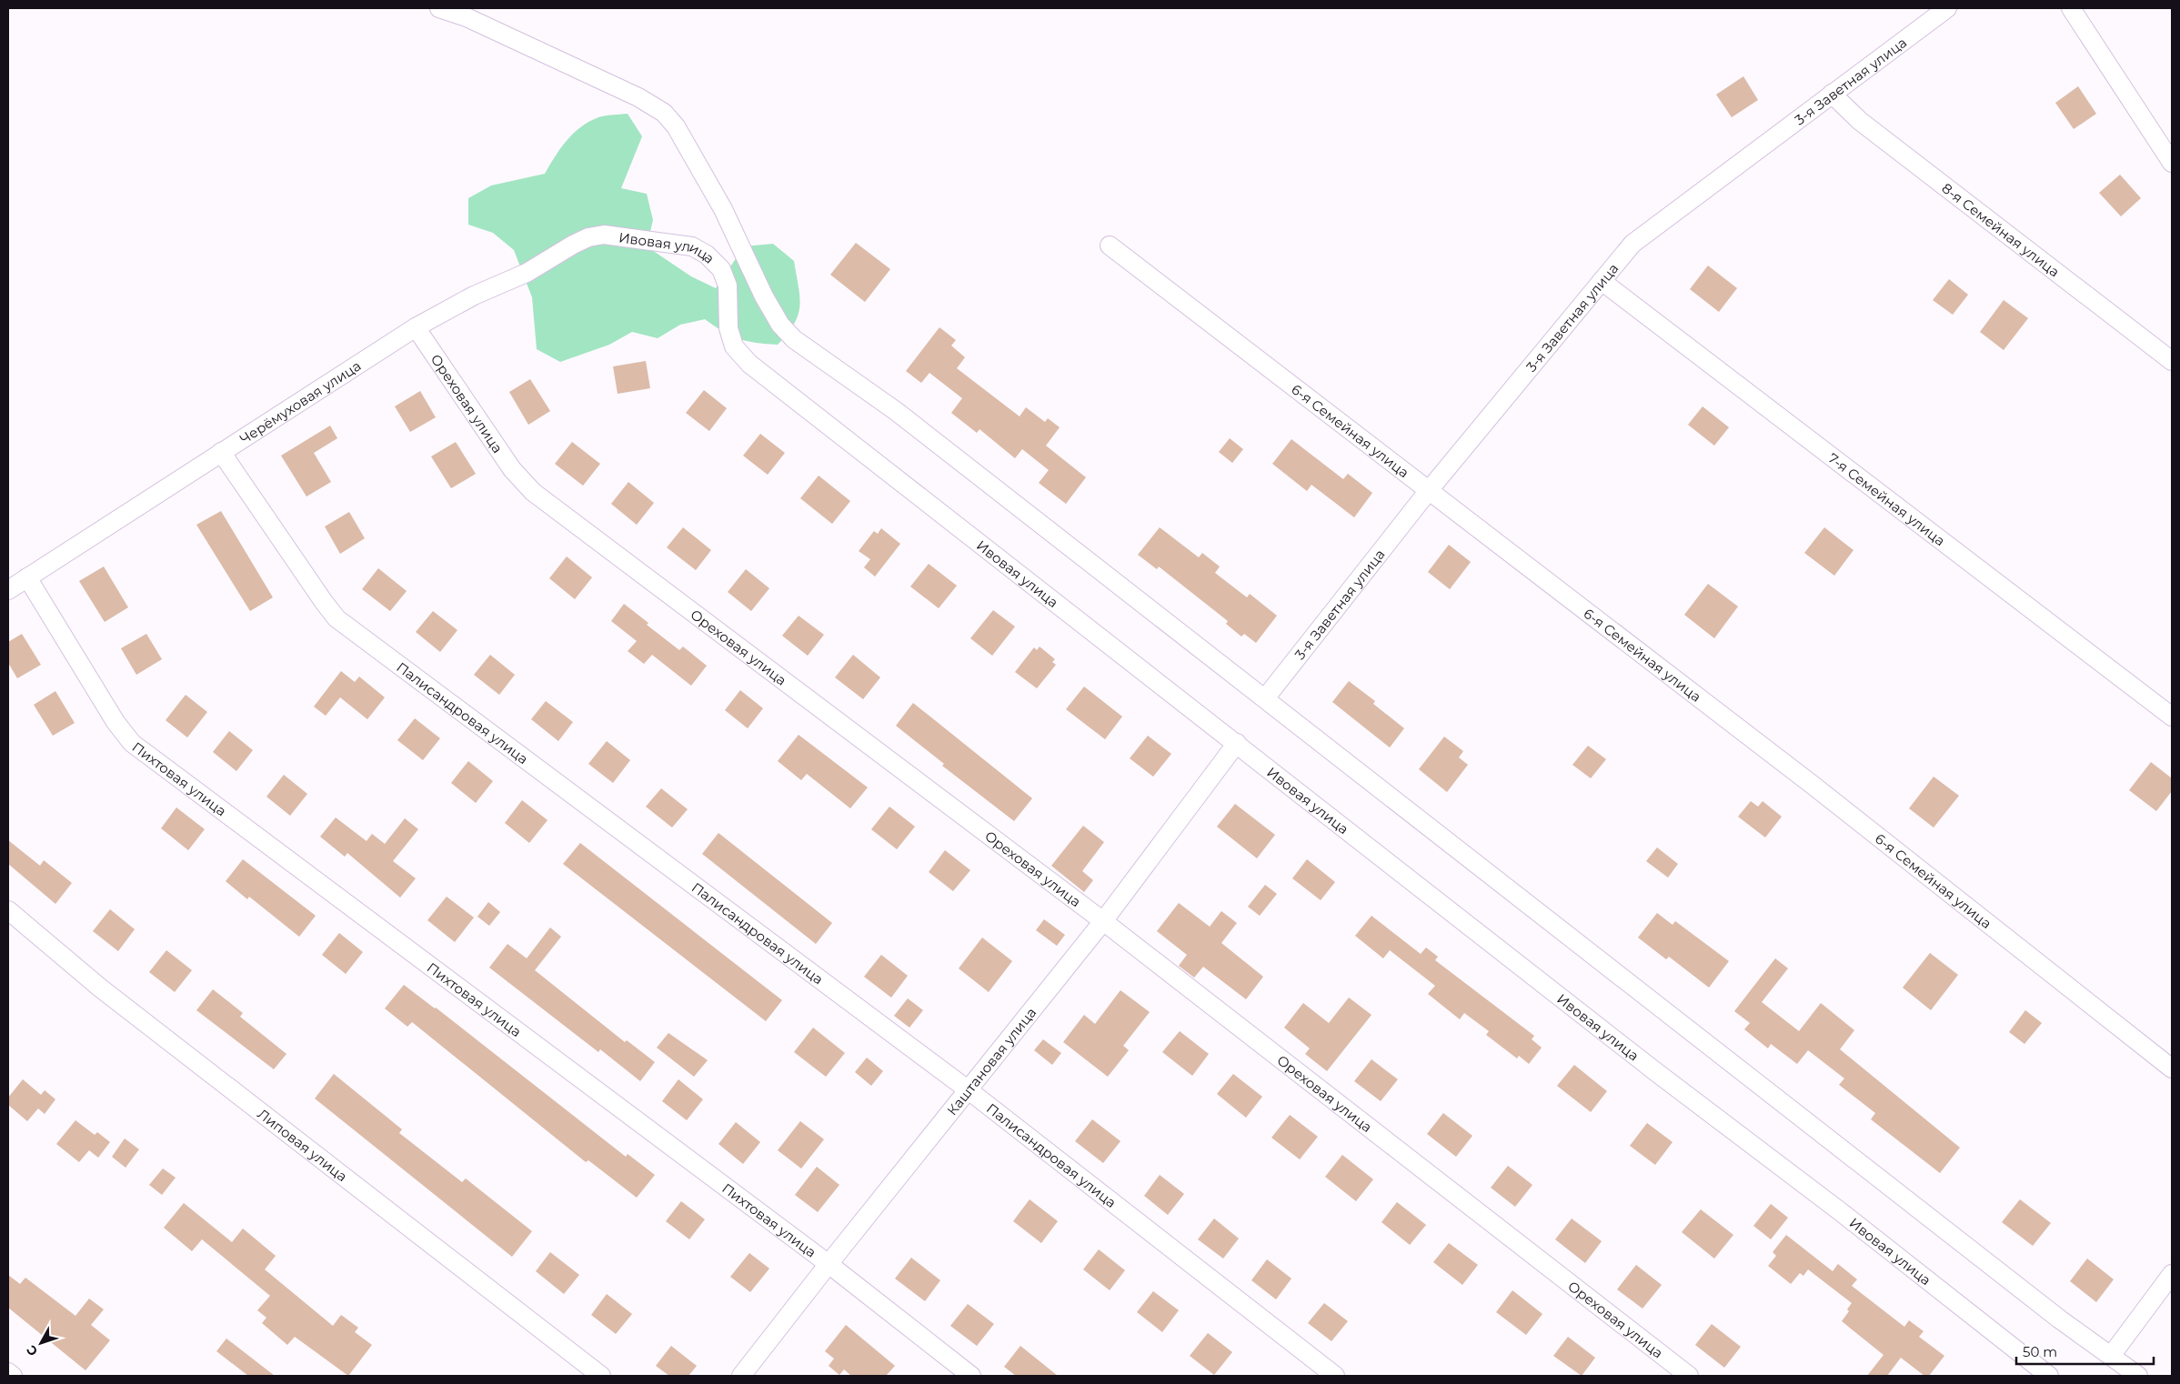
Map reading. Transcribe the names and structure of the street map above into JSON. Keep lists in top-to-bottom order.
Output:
{
  "streets": {
    "street": [
      "3-я Заветная улица",
      "8-я Семейная улица",
      "Ивовая улица",
      "Черёмуховая улица",
      "Ореховая улица",
      "6-я Семейная улица",
      "7-я Семейная улица",
      "Палисандровая улица",
      "Пихтовая улица",
      "Каштановая улица",
      "Липовая улица"
    ]
  },
  "crossings": [
    ["3-я Заветная улица", "8-я Семейная улица"],
    ["3-я Заветная улица", "6-я Семейная улица"],
    ["3-я Заветная улица", "7-я Семейная улица"],
    ["Ивовая улица", "Черёмуховая улица"],
    ["Ивовая улица", "Каштановая улица"],
    ["Черёмуховая улица", "Ореховая улица"],
    ["Черёмуховая улица", "Палисандровая улица"],
    ["Черёмуховая улица", "Пихтовая улица"],
    ["Ореховая улица", "Каштановая улица"],
    ["Палисандровая улица", "Каштановая улица"],
    ["Пихтовая улица", "Каштановая улица"]
  ],
  "scale_bar": "50 m",
  "north": "bottom left"
}
